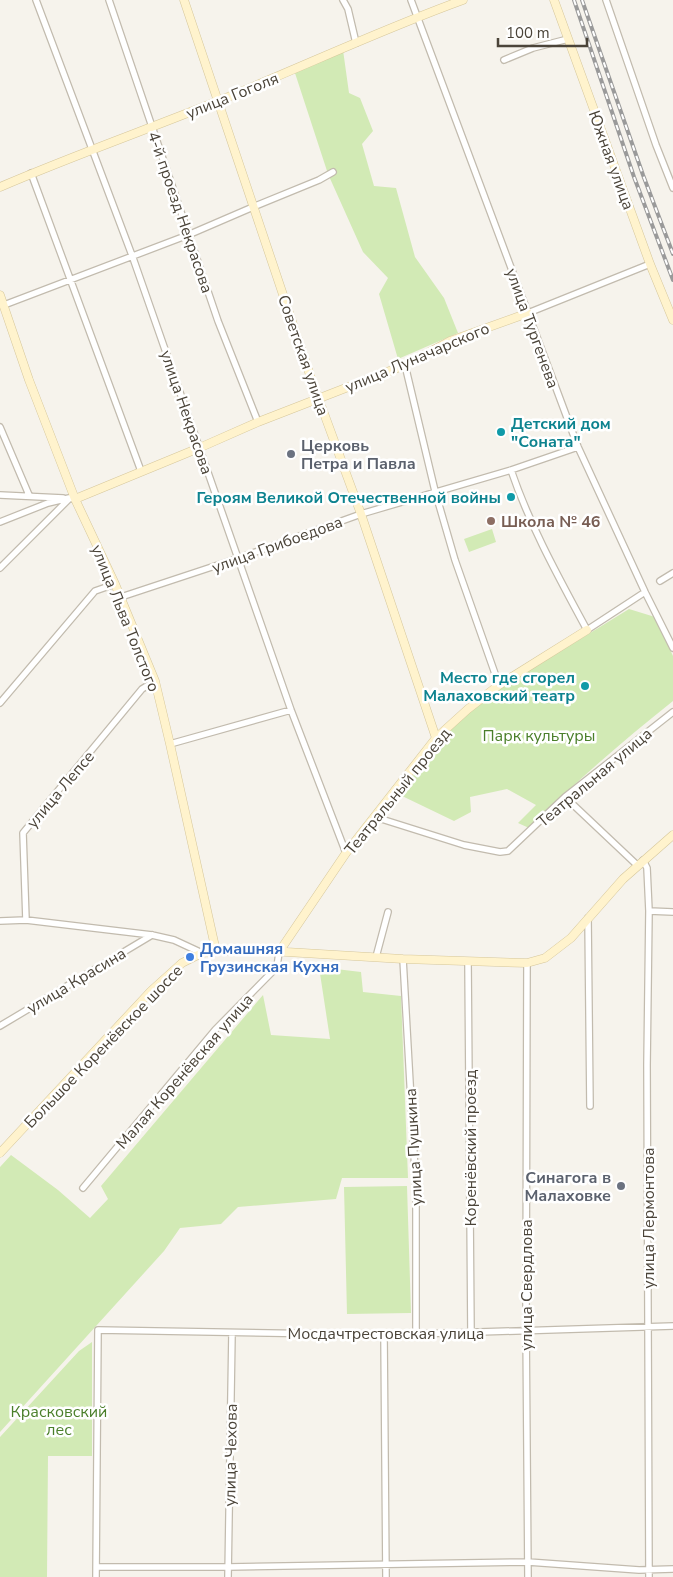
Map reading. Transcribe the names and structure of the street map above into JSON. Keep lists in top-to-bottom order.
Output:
{
  "streets": {
    "street": [
      "улица Гоголя",
      "Южная улица",
      "4-й проезд Некрасова",
      "улица Тургенева",
      "Советская улица",
      "улица Луначарского",
      "улица Некрасова",
      "улица Грибоедова",
      "улица Льва Толстого",
      "Театральная улица",
      "улица Лепсе",
      "Театральный проезд",
      "улица Красина",
      "Большое Коренёвское шоссе",
      "Малая Коренёвская улица",
      "улица Пушкина",
      "Коренёвский проезд",
      "улица Лермонтова",
      "улица Свердлова",
      "Мосдачтрестовская улица",
      "улица Чехова"
    ]
  },
  "crossings": [
    ["улица Гоголя", "4-й проезд Некрасова"],
    ["улица Гоголя", "улица Тургенева"],
    ["улица Гоголя", "Советская улица"],
    ["улица Гоголя", "улица Некрасова"],
    ["Южная улица", "улица Луначарского"],
    ["4-й проезд Некрасова", "улица Луначарского"],
    ["улица Тургенева", "улица Луначарского"],
    ["улица Тургенева", "улица Грибоедова"],
    ["улица Тургенева", "Театральный проезд"],
    ["Советская улица", "улица Луначарского"],
    ["Советская улица", "улица Грибоедова"],
    ["Советская улица", "Театральный проезд"],
    ["улица Луначарского", "улица Некрасова"],
    ["улица Луначарского", "улица Льва Толстого"],
    ["улица Некрасова", "улица Грибоедова"],
    ["улица Некрасова", "Театральный проезд"],
    ["улица Грибоедова", "улица Льва Толстого"],
    ["улица Льва Толстого", "улица Лепсе"],
    ["улица Льва Толстого", "Большое Коренёвское шоссе"],
    ["Театральная улица", "Театральный проезд"],
    ["Театральный проезд", "Большое Коренёвское шоссе"],
    ["Театральный проезд", "Малая Коренёвская улица"],
    ["Большое Коренёвское шоссе", "Малая Коренёвская улица"],
    ["Большое Коренёвское шоссе", "улица Пушкина"],
    ["Большое Коренёвское шоссе", "Коренёвский проезд"],
    ["Большое Коренёвское шоссе", "улица Лермонтова"],
    ["Большое Коренёвское шоссе", "улица Свердлова"],
    ["улица Пушкина", "Мосдачтрестовская улица"],
    ["Коренёвский проезд", "Мосдачтрестовская улица"],
    ["улица Лермонтова", "Мосдачтрестовская улица"],
    ["улица Свердлова", "Мосдачтрестовская улица"],
    ["Мосдачтрестовская улица", "улица Чехова"]
  ],
  "parks": ["Парк культуры", "Красковский лес"],
  "places": [
    "Детский дом \"Соната\"",
    "Церковь Петра и Павла",
    "Героям Великой Отечественной войны",
    "Школа № 46",
    "Место где сгорел Малаховский театр",
    "Домашняя Грузинская Кухня",
    "Синагога в Малаховке"
  ],
  "scale_bar": "100 m"
}
